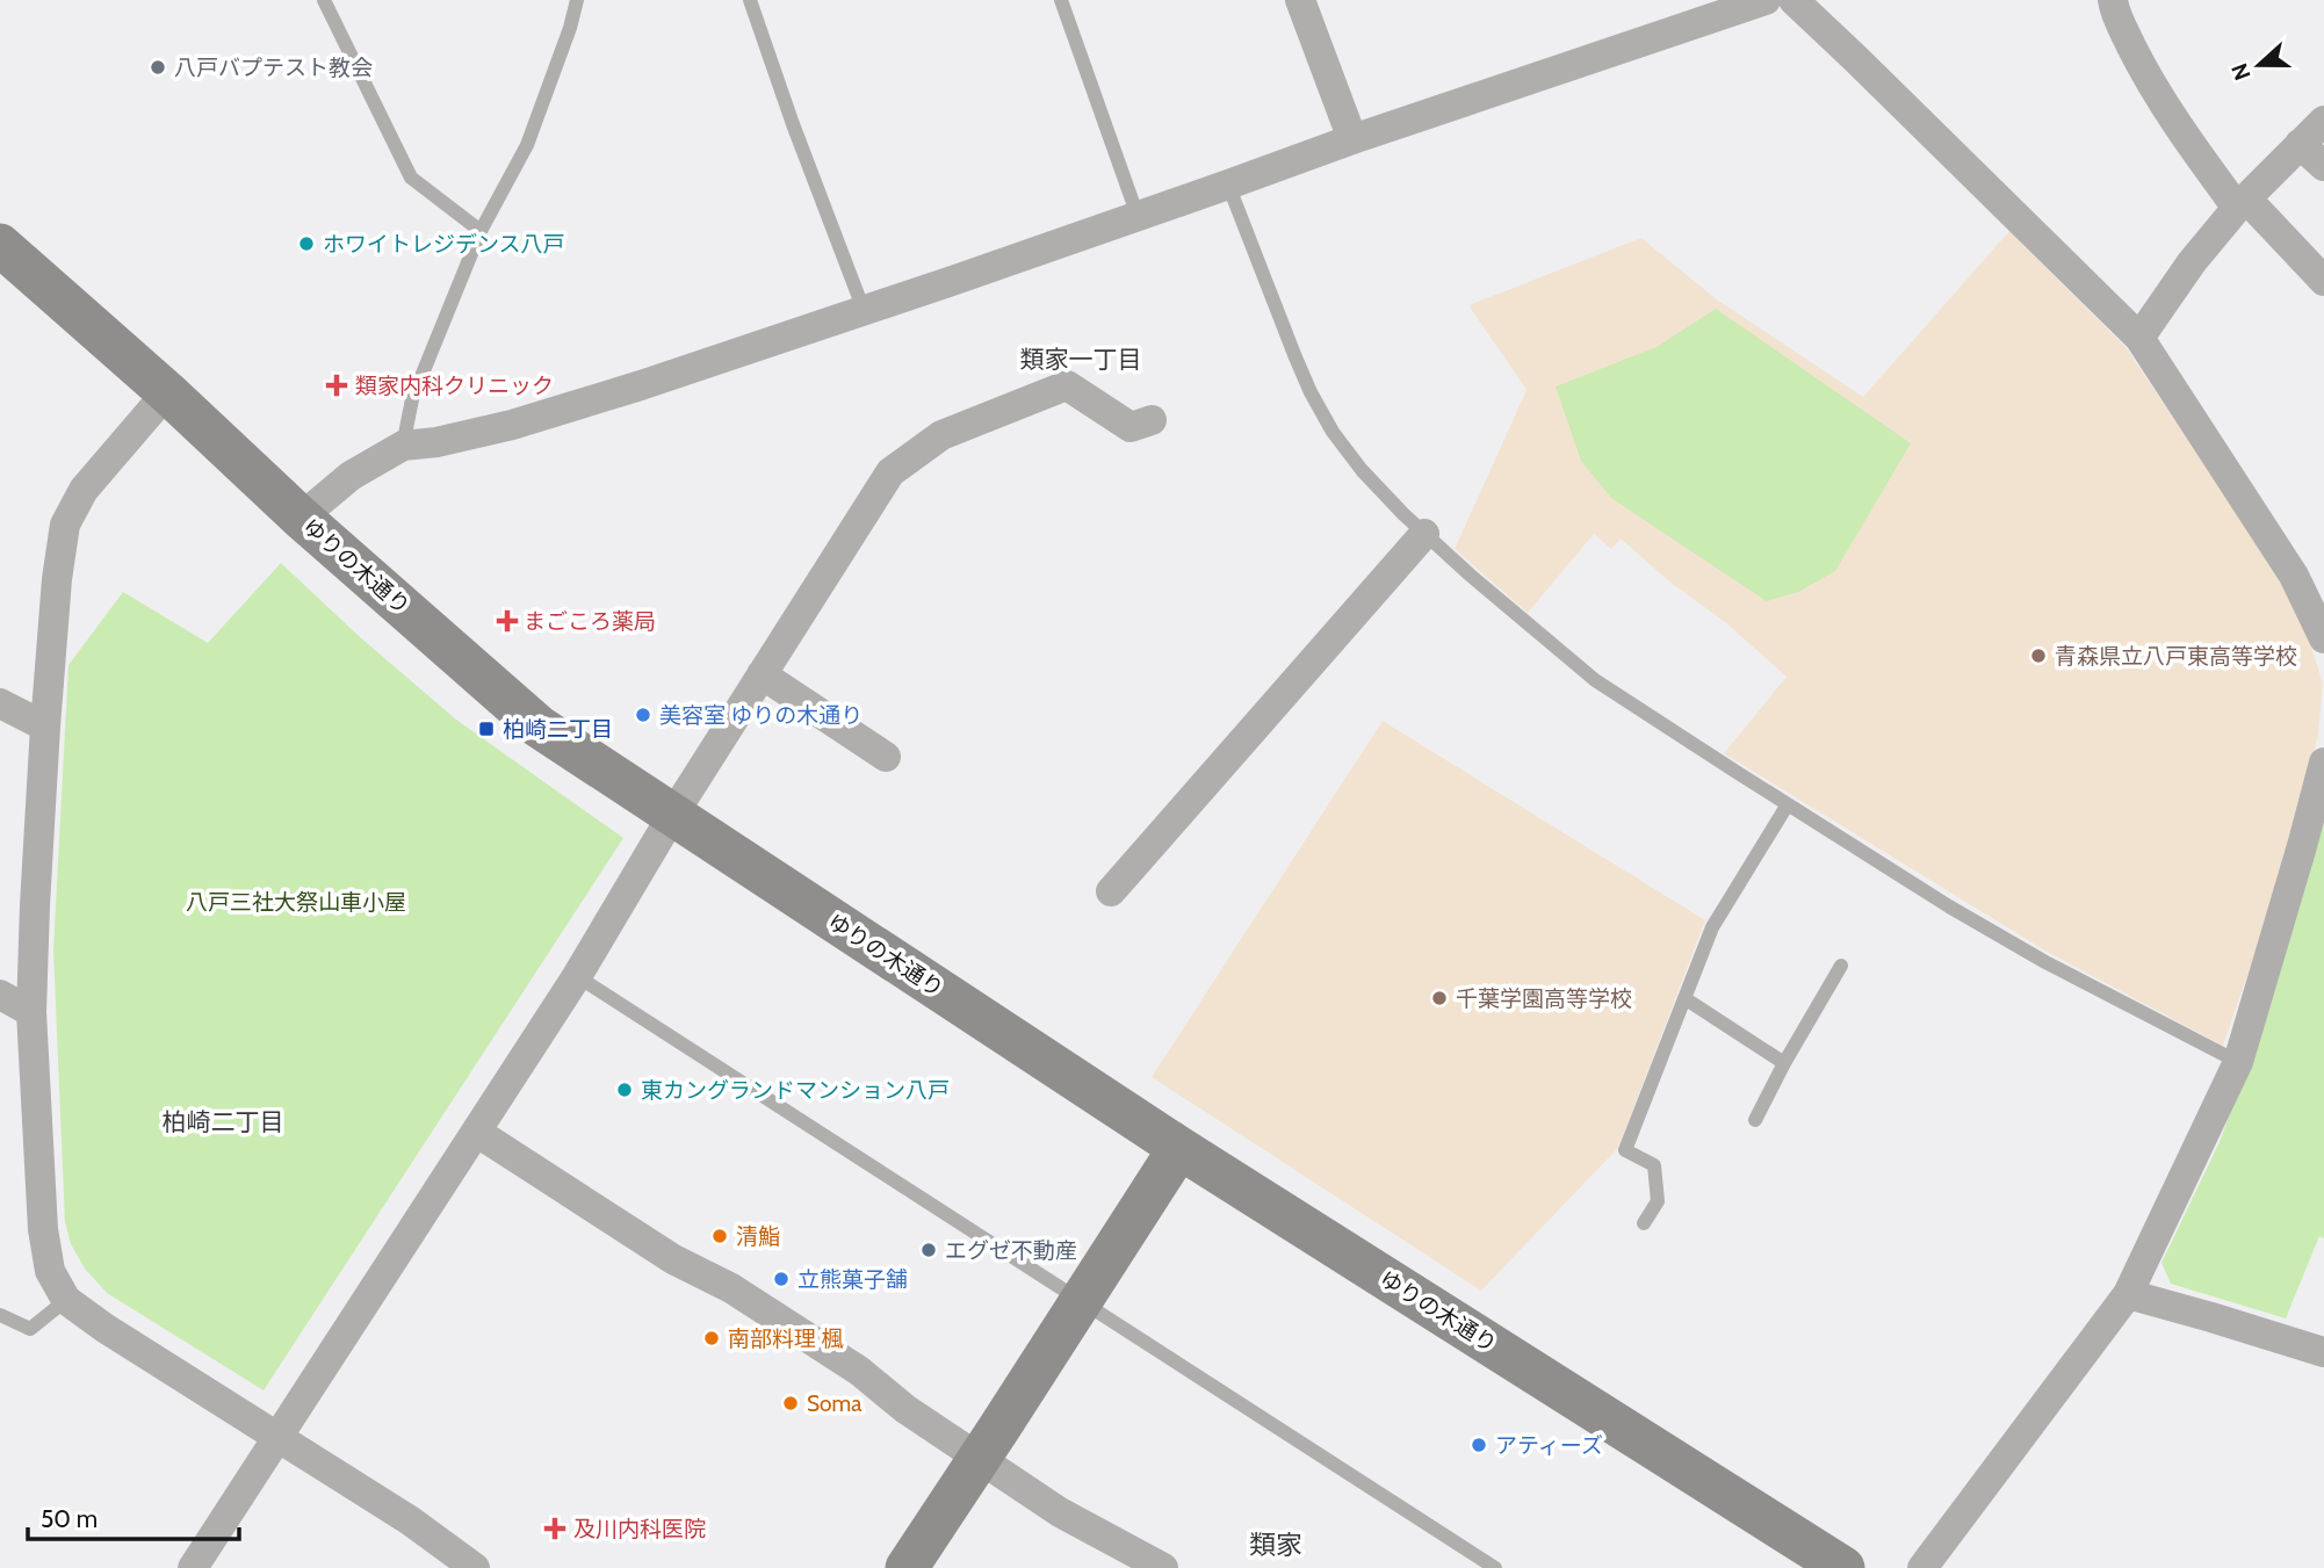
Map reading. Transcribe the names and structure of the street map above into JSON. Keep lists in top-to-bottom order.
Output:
{
  "streets": {
    "street": ["ゆりの木通り"]
  },
  "districts": ["類家一丁目", "柏崎二丁目", "類家"],
  "parks": ["八戸三社大祭山車小屋"],
  "places": {
    "other": [
      "八戸バプテスト教会",
      "ホワイトレジデンス八戸",
      "青森県立八戸東高等学校",
      "美容室 ゆりの木通り",
      "千葉学園高等学校",
      "東カングランドマンション八戸",
      "清鮨",
      "エグゼ不動産",
      "立熊菓子舗",
      "南部料理 楓",
      "Soma",
      "アティーズ"
    ],
    "health": ["類家内科クリニック", "まごころ薬局", "及川内科医院"],
    "transit": ["柏崎二丁目"]
  },
  "scale_bar": "50 m",
  "north": "left"
}
